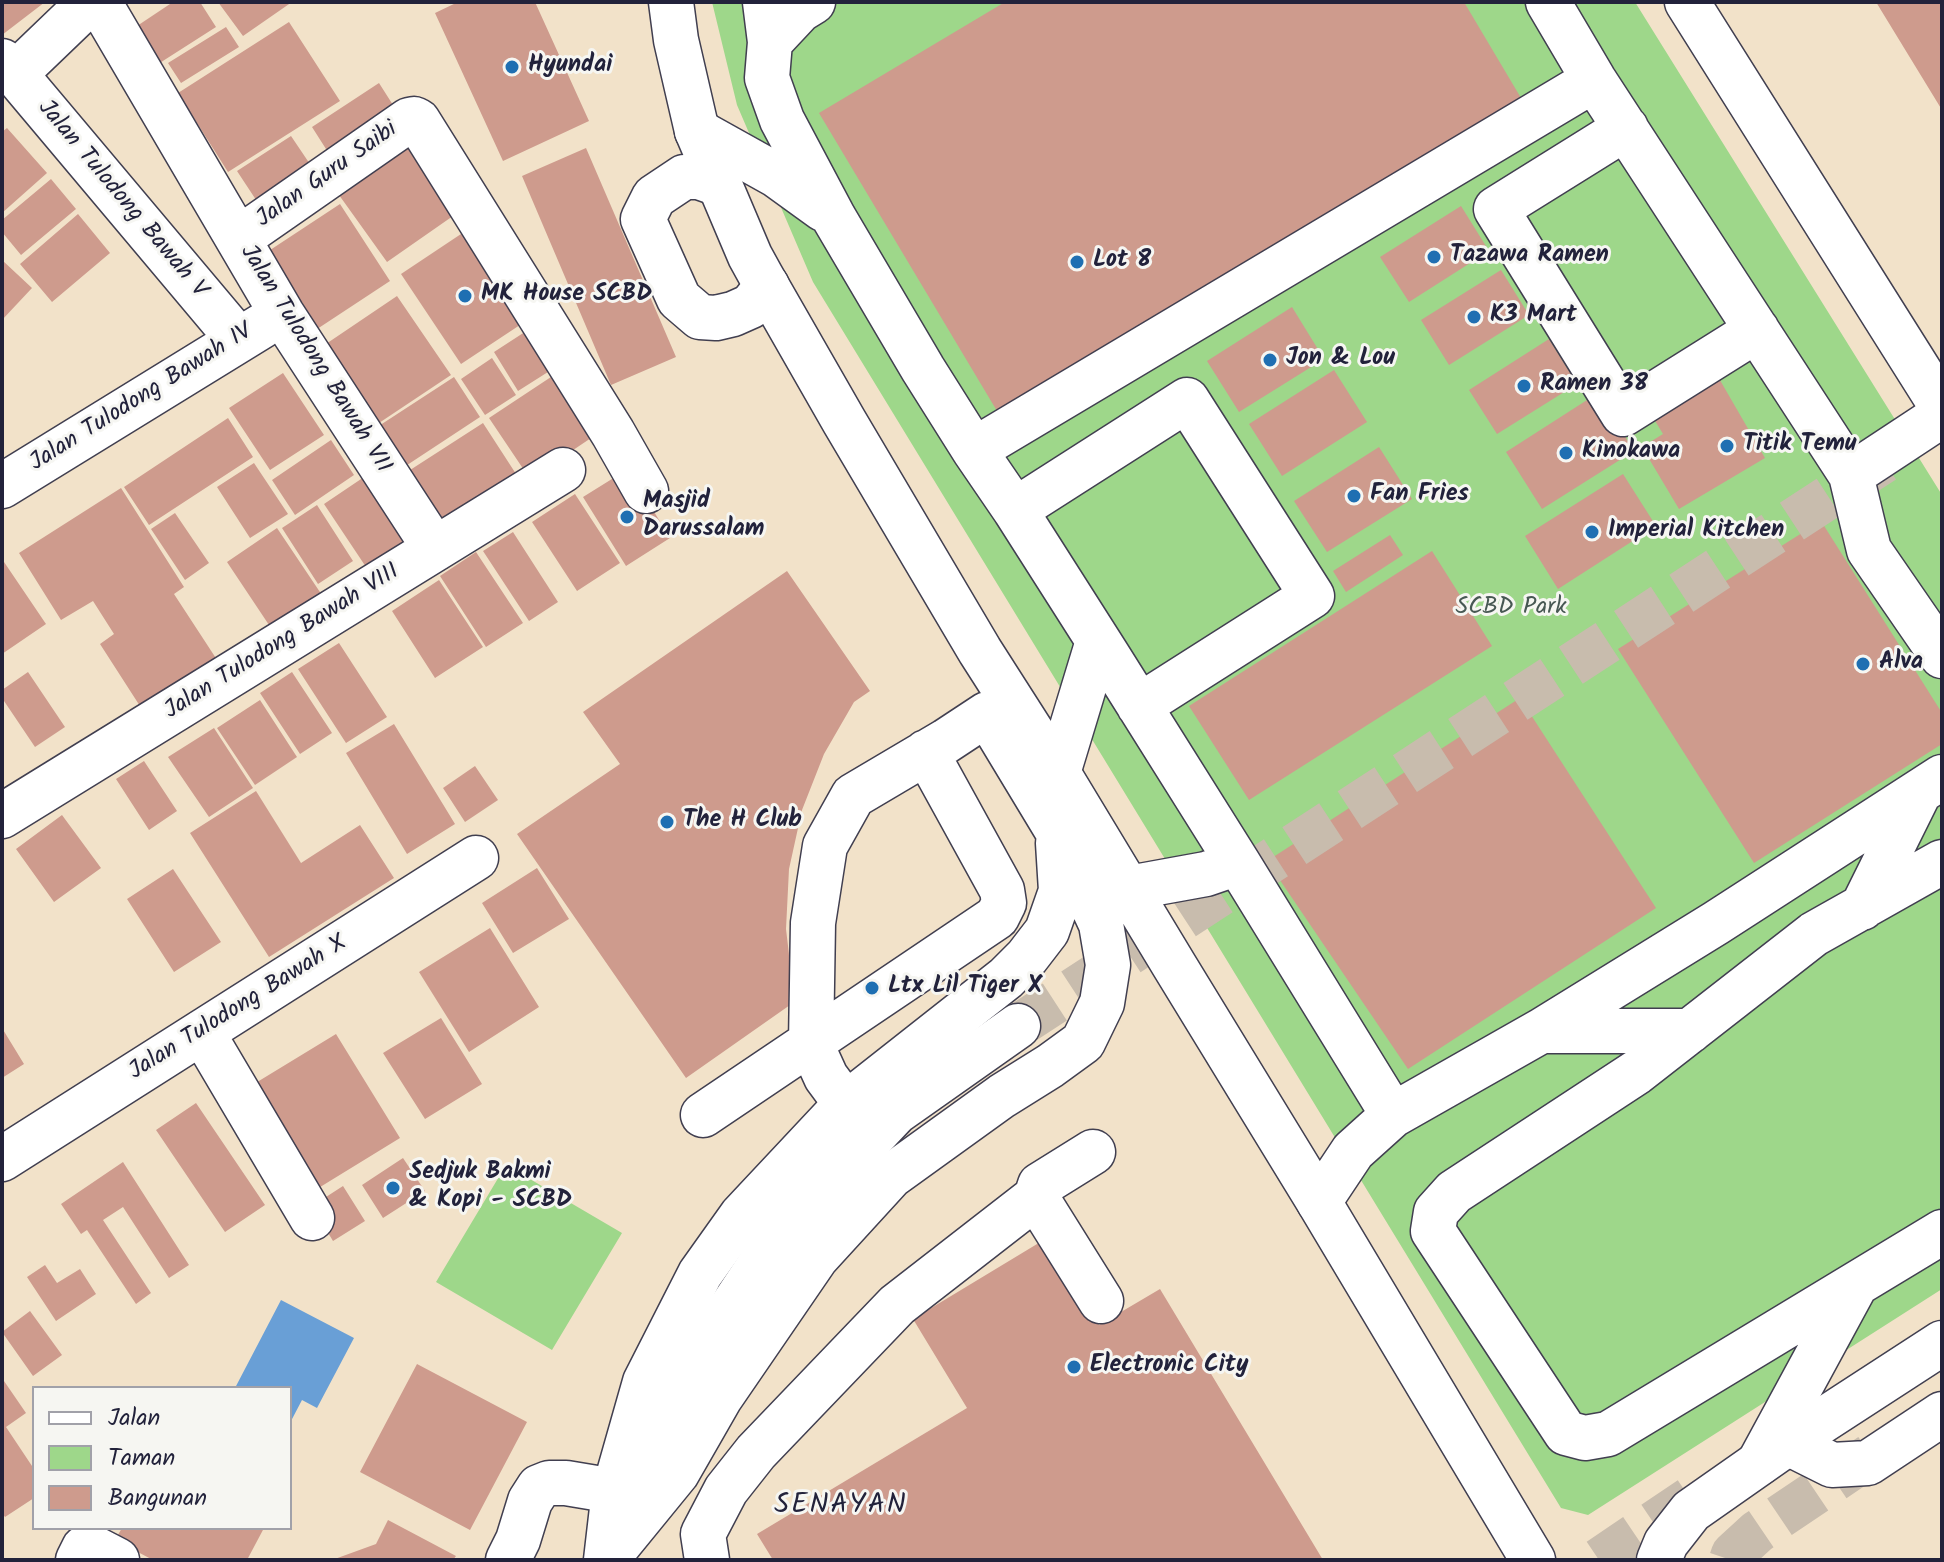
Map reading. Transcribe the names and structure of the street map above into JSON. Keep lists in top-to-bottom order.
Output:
{
  "streets": {
    "main road": [
      "Jalan Guru Saibi",
      "Jalan Tulodong Bawah V",
      "Jalan Tulodong Bawah VII",
      "Jalan Tulodong Bawah IV",
      "Jalan Tulodong Bawah VIII",
      "Jalan Tulodong Bawah X"
    ]
  },
  "crossings": [
    ["Jalan Guru Saibi", "Jalan Tulodong Bawah VII"],
    ["Jalan Tulodong Bawah V", "Jalan Tulodong Bawah IV"],
    ["Jalan Tulodong Bawah VII", "Jalan Tulodong Bawah IV"],
    ["Jalan Tulodong Bawah VII", "Jalan Tulodong Bawah VIII"]
  ],
  "districts": ["SENAYAN"],
  "parks": ["SCBD Park"],
  "places": [
    "Hyundai",
    "Tazawa Ramen",
    "Lot 8",
    "MK House SCBD",
    "K3 Mart",
    "Jon & Lou",
    "Ramen 38",
    "Titik Temu",
    "Kinokawa",
    "Fan Fries",
    "Masjid Darussalam",
    "Imperial Kitchen",
    "Alva",
    "The H Club",
    "Ltx Lil Tiger X",
    "Sedjuk Bakmi & Kopi - SCBD",
    "Electronic City"
  ],
  "legend": ["Jalan", "Taman", "Bangunan"]
}
